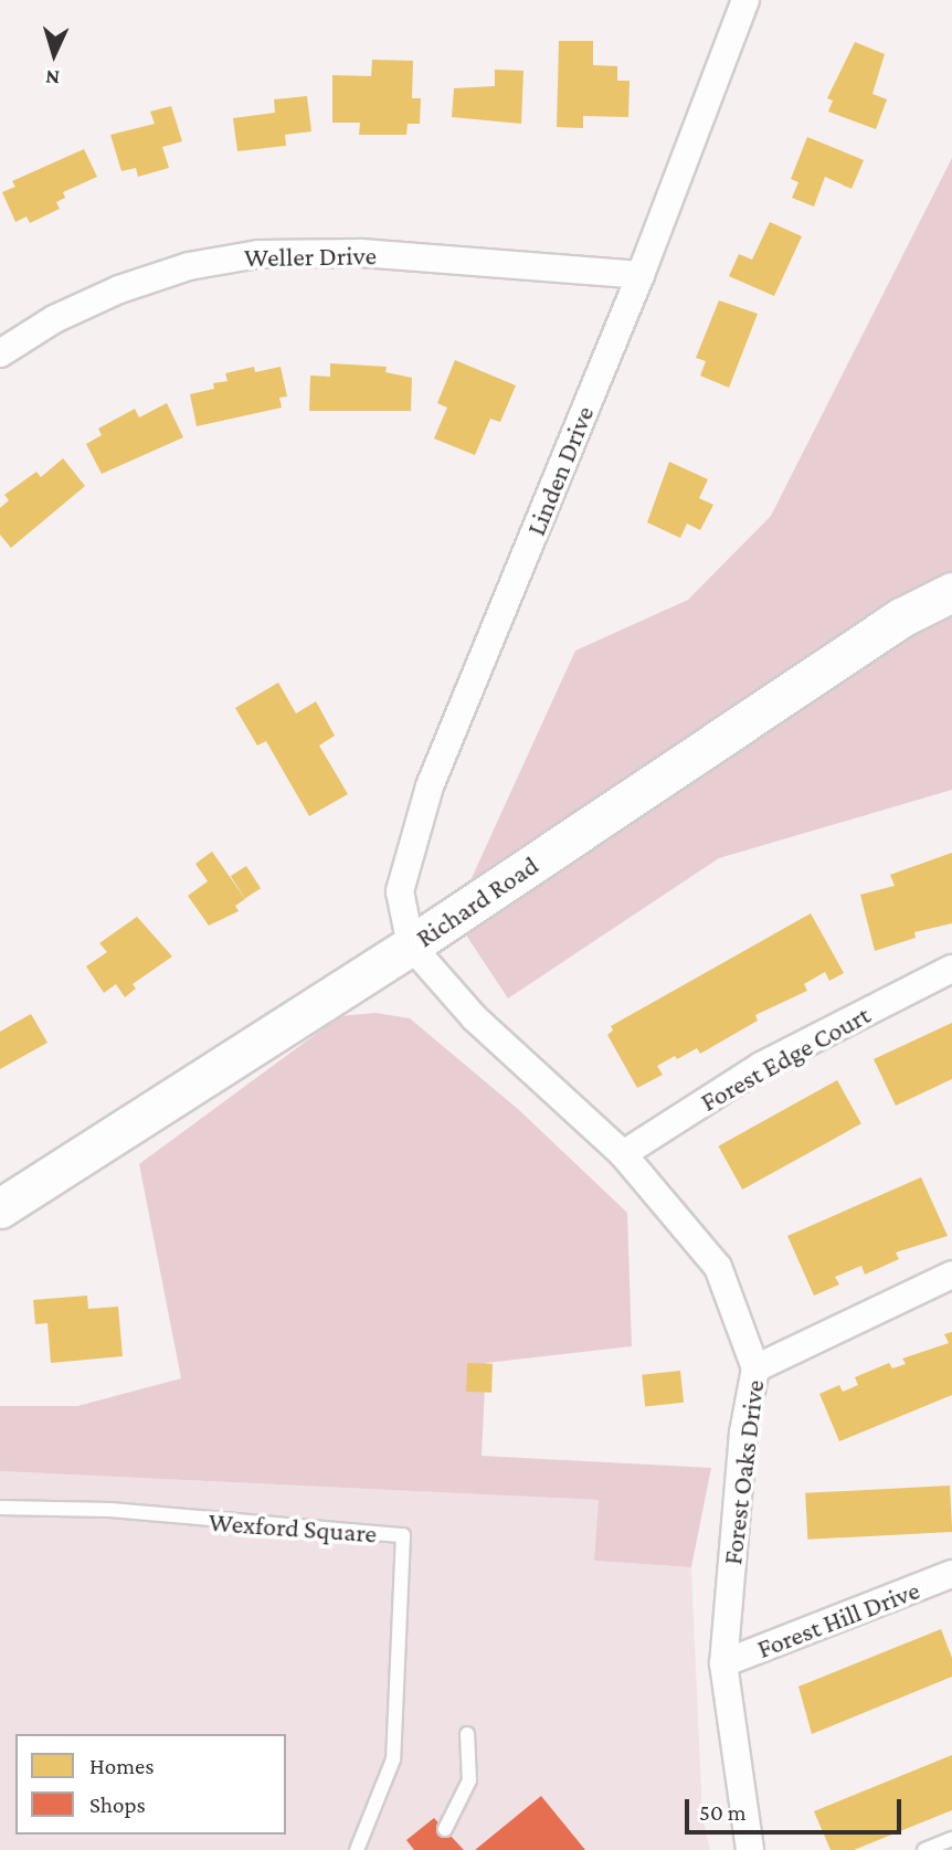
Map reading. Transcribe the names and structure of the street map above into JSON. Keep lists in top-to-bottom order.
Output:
{
  "streets": {
    "street": [
      "Weller Drive",
      "Linden Drive",
      "Richard Road",
      "Forest Edge Court",
      "Forest Oaks Drive",
      "Forest Hill Drive"
    ],
    "lane": ["Wexford Square"]
  },
  "crossings": [
    ["Weller Drive", "Linden Drive"],
    ["Linden Drive", "Richard Road"],
    ["Linden Drive", "Forest Oaks Drive"],
    ["Richard Road", "Forest Oaks Drive"],
    ["Forest Edge Court", "Forest Oaks Drive"],
    ["Forest Oaks Drive", "Forest Hill Drive"]
  ],
  "legend": ["Homes", "Shops"],
  "scale_bar": "50 m",
  "north": "bottom"
}
